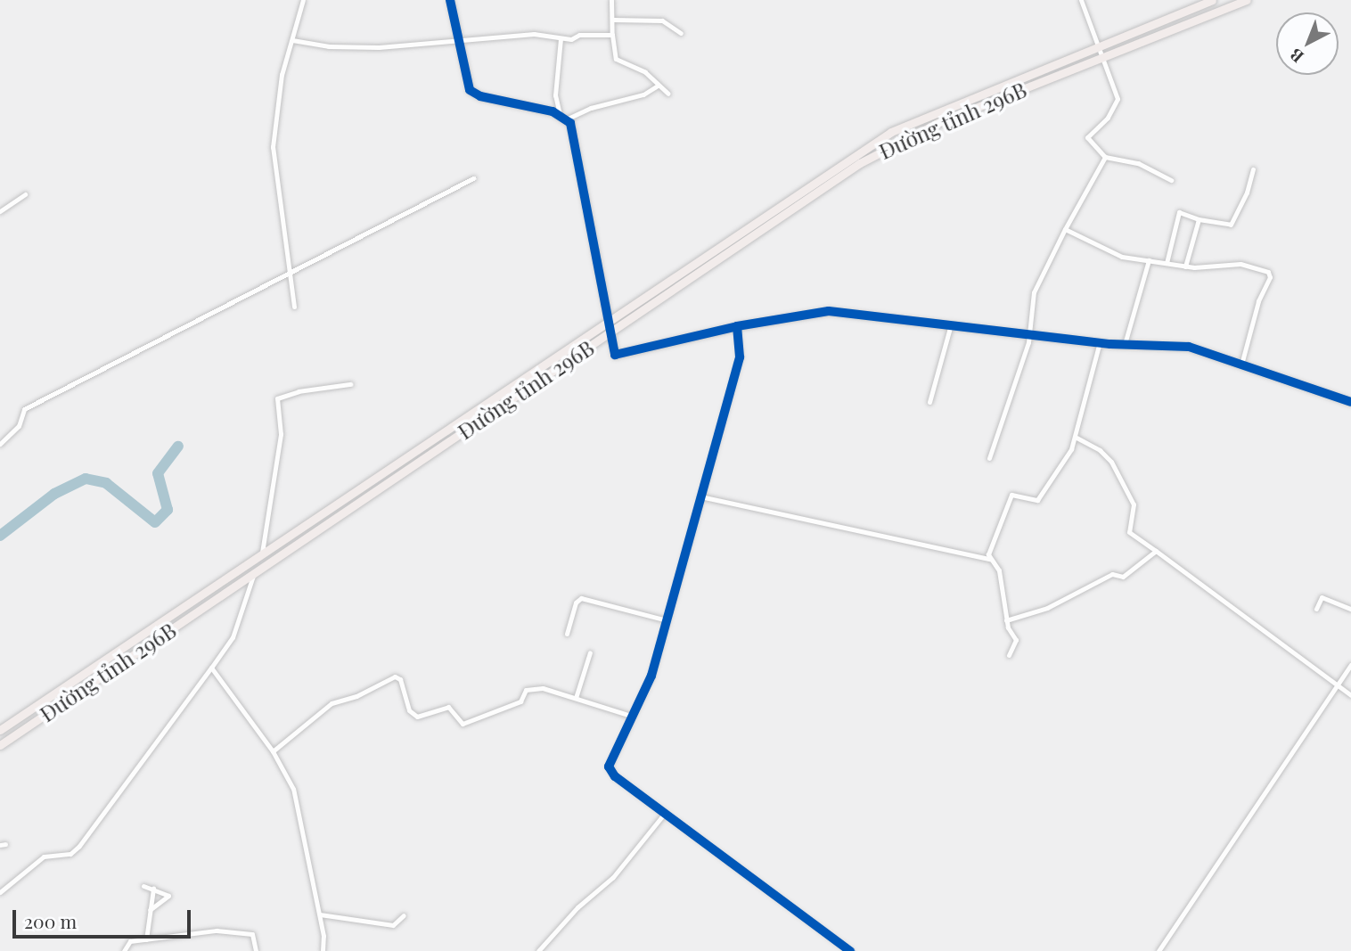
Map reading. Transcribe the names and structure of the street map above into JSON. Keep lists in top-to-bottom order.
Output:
{
  "streets": {
    "main road": ["Đường tỉnh 296B"]
  },
  "scale_bar": "200 m",
  "north": "bottom left"
}
